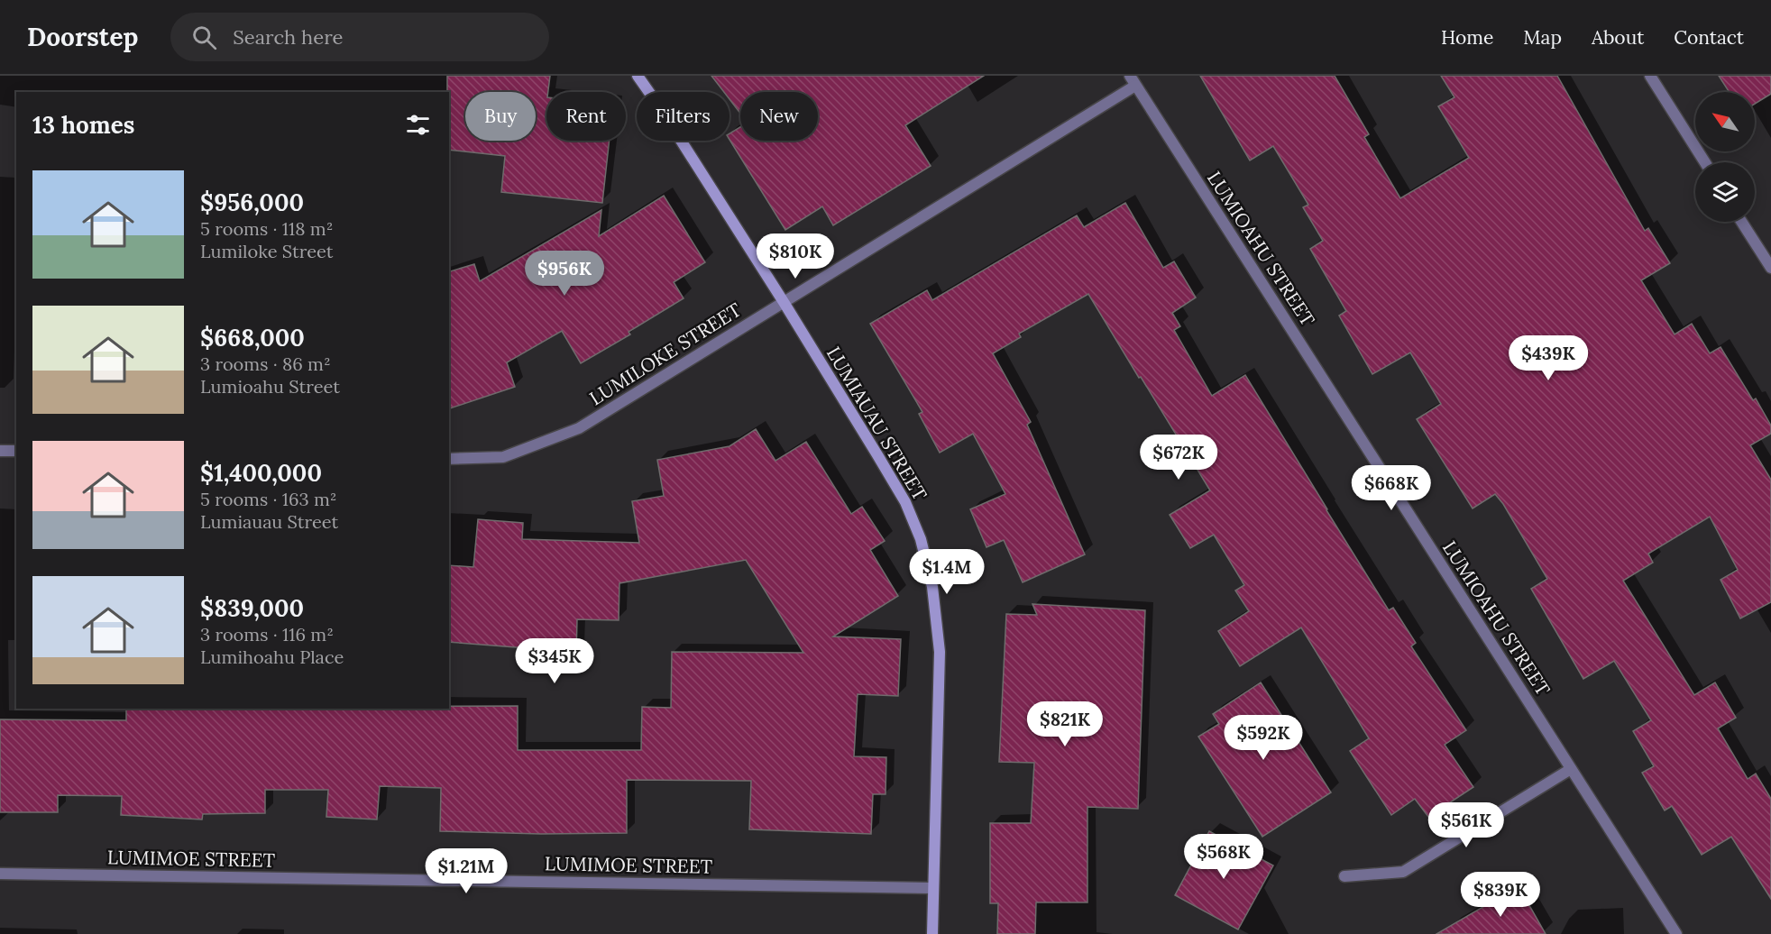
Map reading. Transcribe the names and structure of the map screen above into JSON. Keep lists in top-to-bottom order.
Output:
{
  "streets": {
    "street": [
      "LUMIOAHU STREET",
      "LUMILOKE STREET",
      "LUMIAUAU STREET",
      "LUMIMOE STREET"
    ]
  },
  "crossings": [
    ["LUMIOAHU STREET", "LUMILOKE STREET"],
    ["LUMILOKE STREET", "LUMIAUAU STREET"],
    ["LUMIAUAU STREET", "LUMIMOE STREET"]
  ],
  "north": "top left",
  "page": {
    "header": "Doorstep",
    "search": "Search here",
    "nav": [
      "Home",
      "Map",
      "About",
      "Contact"
    ],
    "chip": [
      "Buy",
      "Rent",
      "Filters",
      "New"
    ],
    "heading": "13 homes",
    "list": [
      {
        "name": "$956,000",
        "note": "5 rooms · 118 m² · Lumiloke Street"
      },
      {
        "name": "$668,000",
        "note": "3 rooms · 86 m² · Lumioahu Street"
      },
      {
        "name": "$1,400,000",
        "note": "5 rooms · 163 m² · Lumiauau Street"
      },
      {
        "name": "$839,000",
        "note": "3 rooms · 116 m² · Lumihoahu Place"
      }
    ],
    "price": [
      "$810K",
      "$956K",
      "$439K",
      "$672K",
      "$668K",
      "$1.4M",
      "$345K",
      "$821K",
      "$592K",
      "$561K",
      "$568K",
      "$1.21M",
      "$839K"
    ]
  }
}
